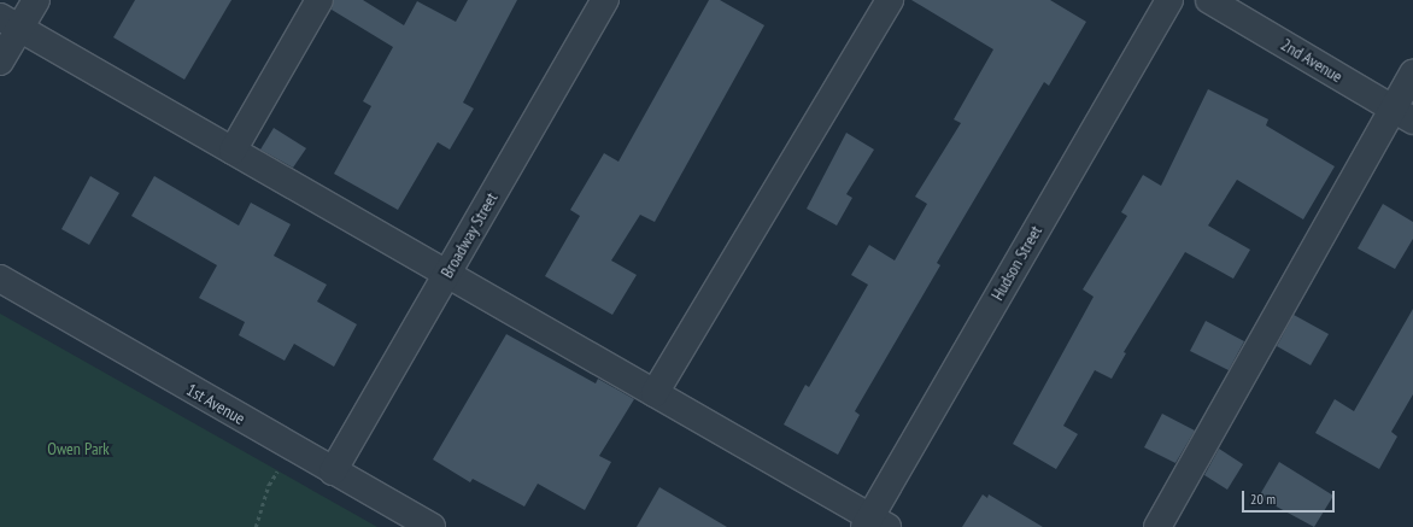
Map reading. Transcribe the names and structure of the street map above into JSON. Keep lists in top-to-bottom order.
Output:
{
  "streets": {
    "street": [
      "2nd Avenue",
      "Broadway Street",
      "Hudson Street",
      "1st Avenue"
    ]
  },
  "crossings": [
    ["Broadway Street", "1st Avenue"]
  ],
  "parks": ["Owen Park"],
  "scale_bar": "20 m"
}
